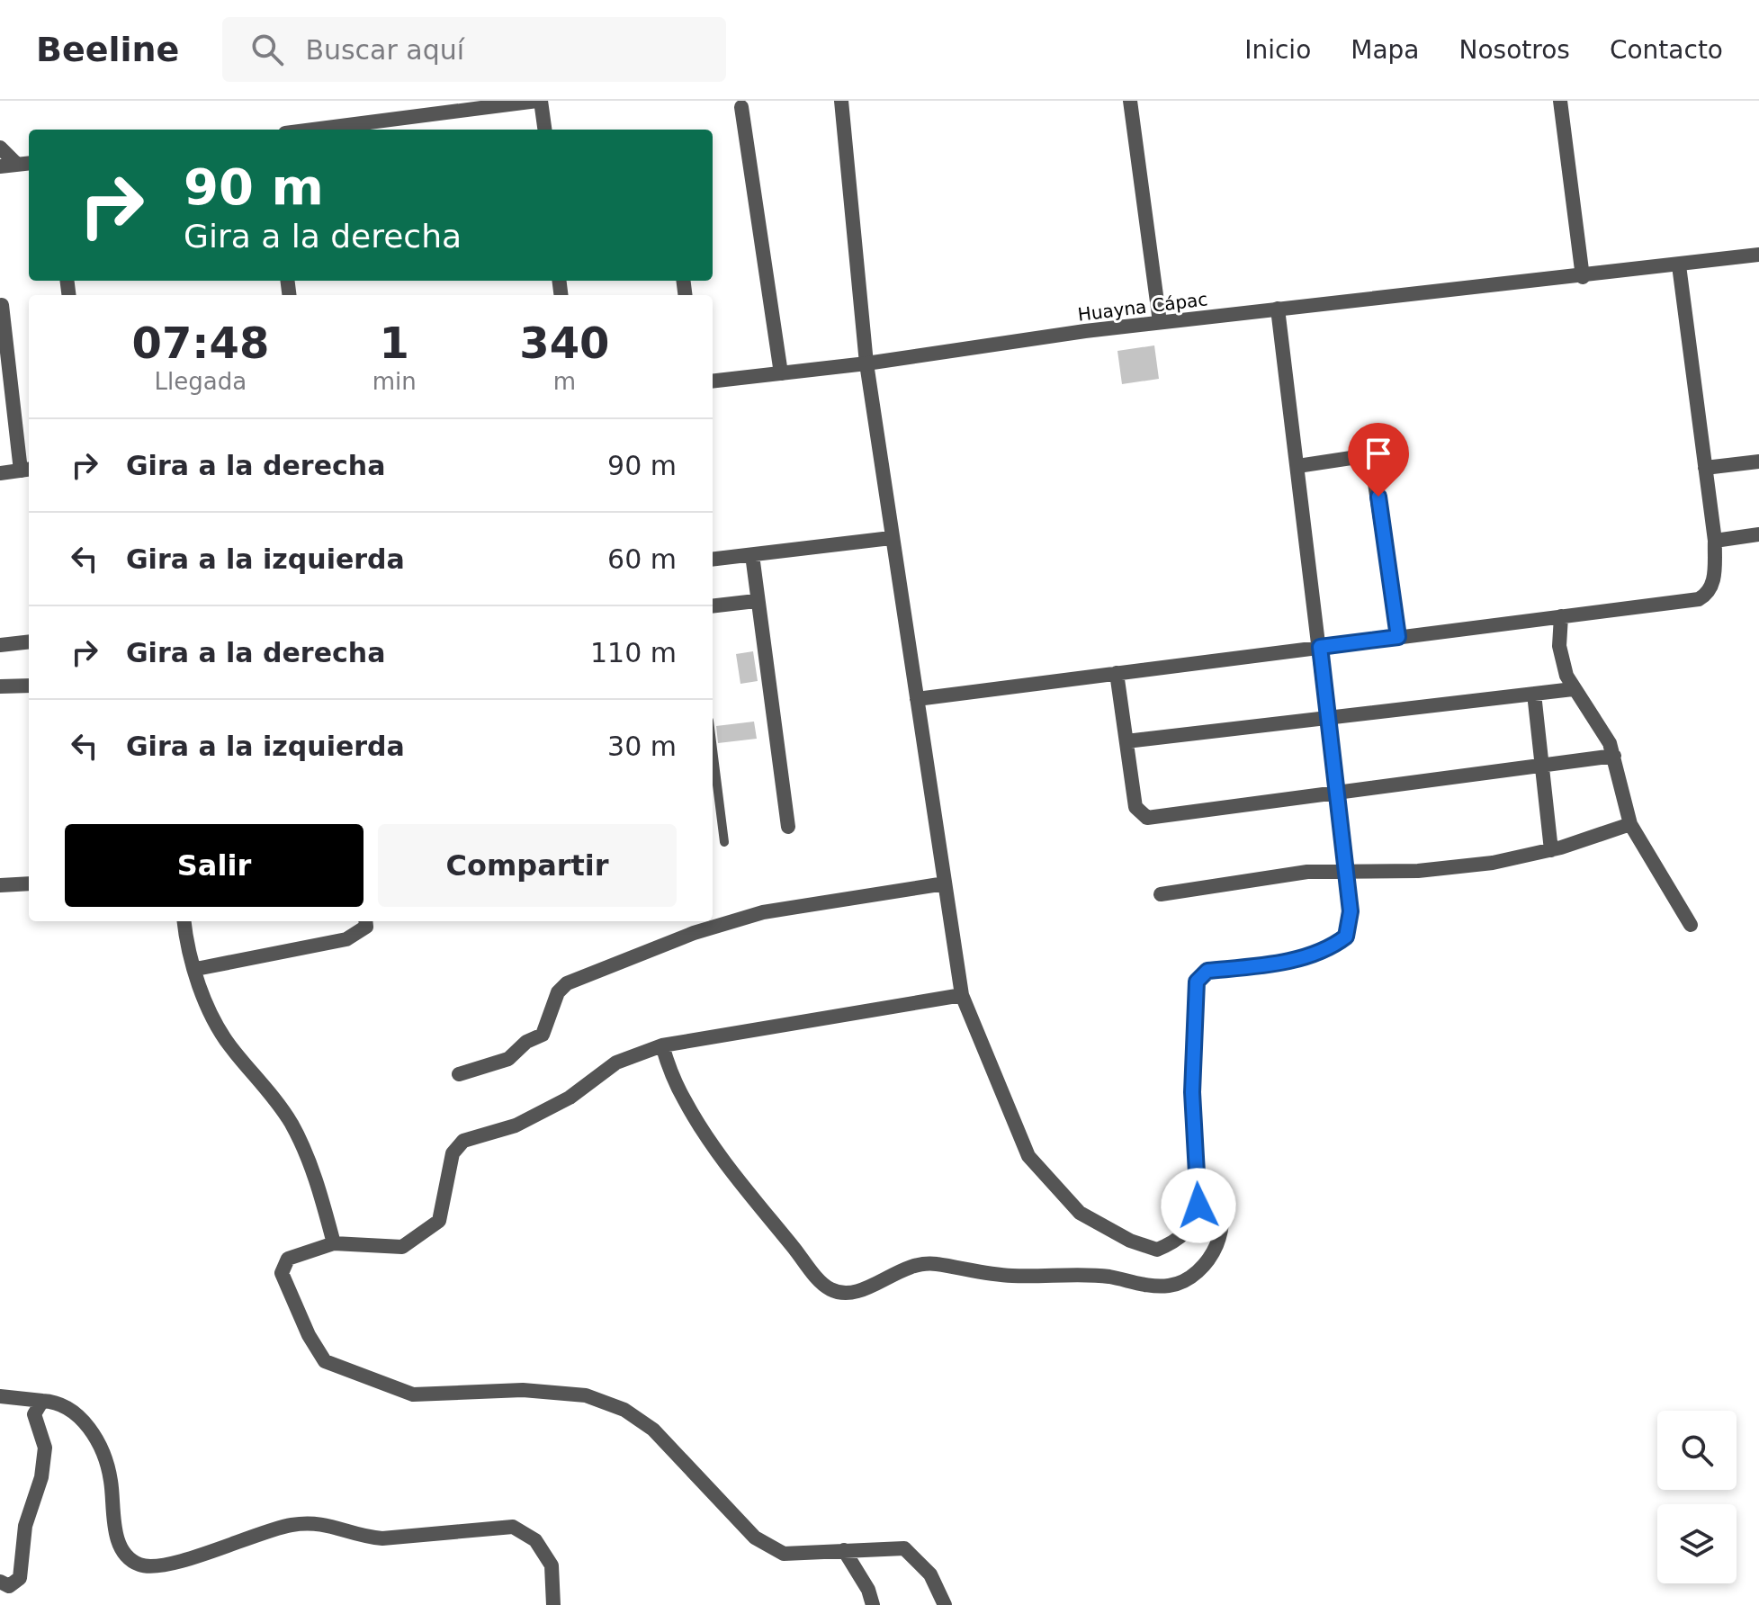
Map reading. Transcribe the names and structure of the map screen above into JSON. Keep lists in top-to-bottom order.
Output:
{
  "streets": {
    "street": ["Huayna Cápac"]
  },
  "page": {
    "header": "Beeline",
    "search": "Buscar aquí",
    "nav": [
      "Inicio",
      "Mapa",
      "Nosotros",
      "Contacto"
    ],
    "turn": ["90 m", "Gira a la derecha"],
    "eta": [
      "07:48",
      "Llegada",
      "1",
      "min",
      "340",
      "m"
    ],
    "list": [
      {
        "name": "Gira a la derecha",
        "value": "90 m"
      },
      {
        "name": "Gira a la izquierda",
        "value": "60 m"
      },
      {
        "name": "Gira a la derecha",
        "value": "110 m"
      },
      {
        "name": "Gira a la izquierda",
        "value": "30 m"
      }
    ],
    "buttons": ["Salir", "Compartir"]
  }
}
